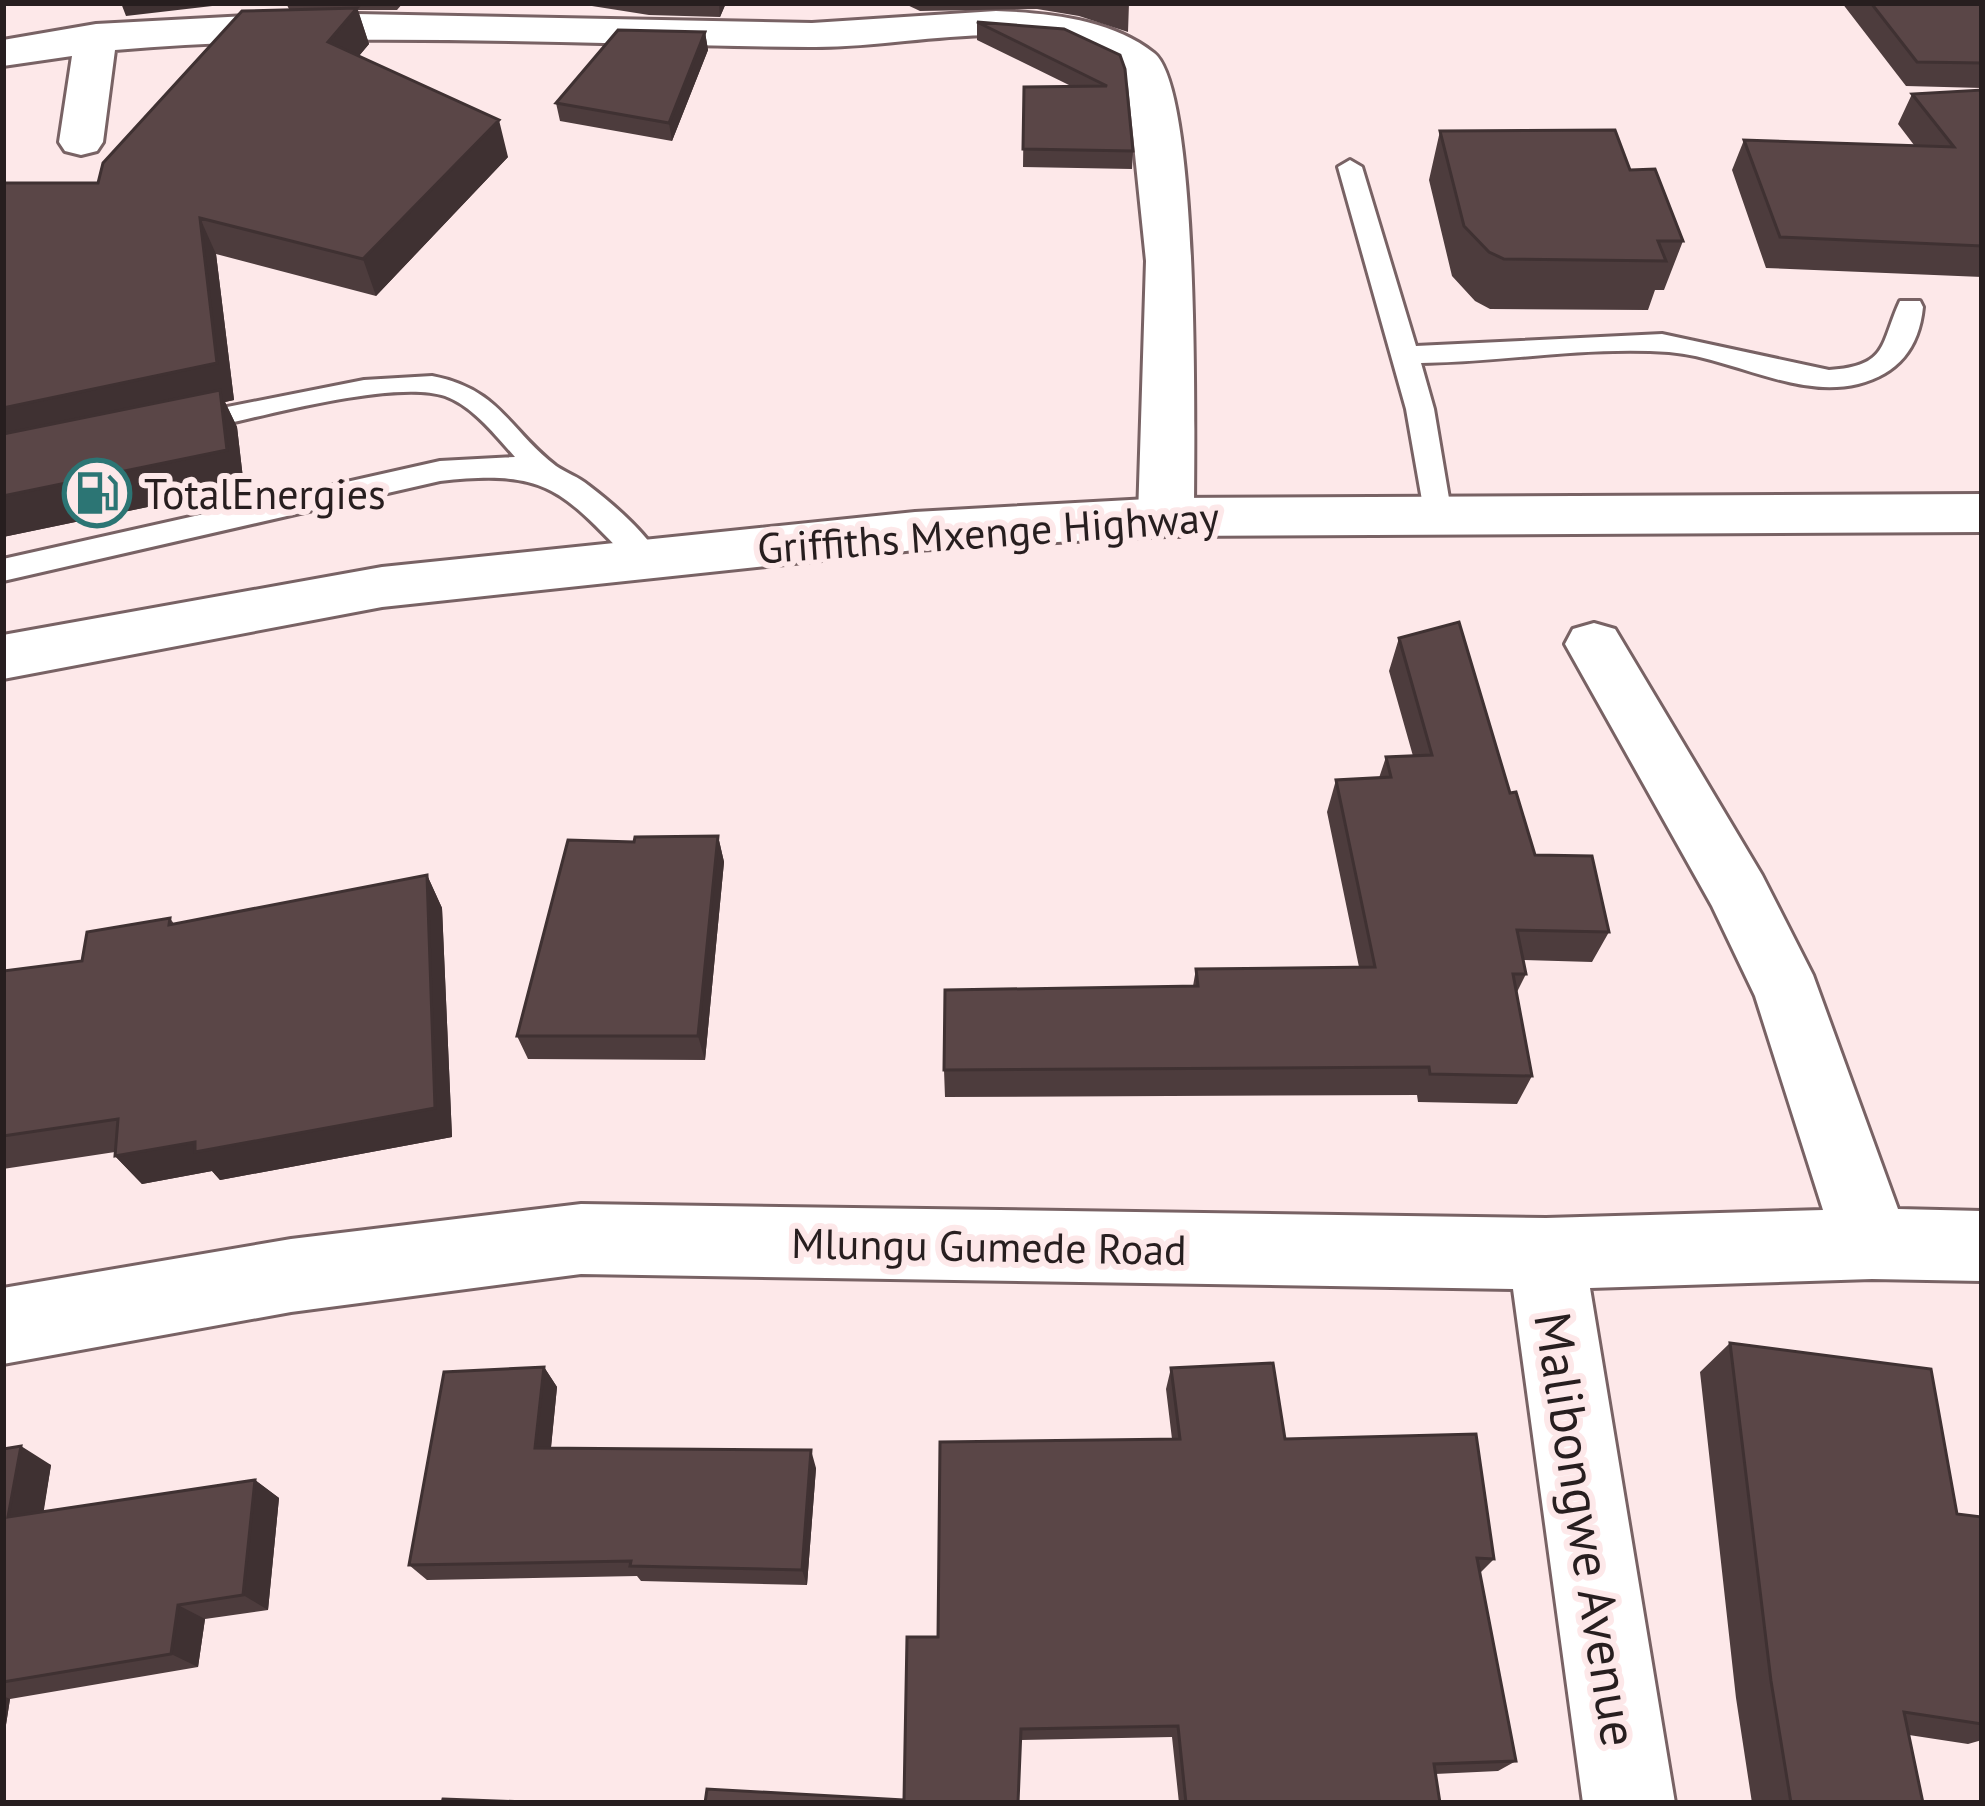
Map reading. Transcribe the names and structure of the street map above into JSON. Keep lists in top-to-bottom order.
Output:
{
  "streets": {
    "street": ["Griffiths Mxenge Highway", "Mlungu Gumede Road", "Malibongwe Avenue"]
  },
  "crossings": [
    ["Mlungu Gumede Road", "Malibongwe Avenue"]
  ],
  "places": {
    "fuel station": ["TotalEnergies"]
  }
}
